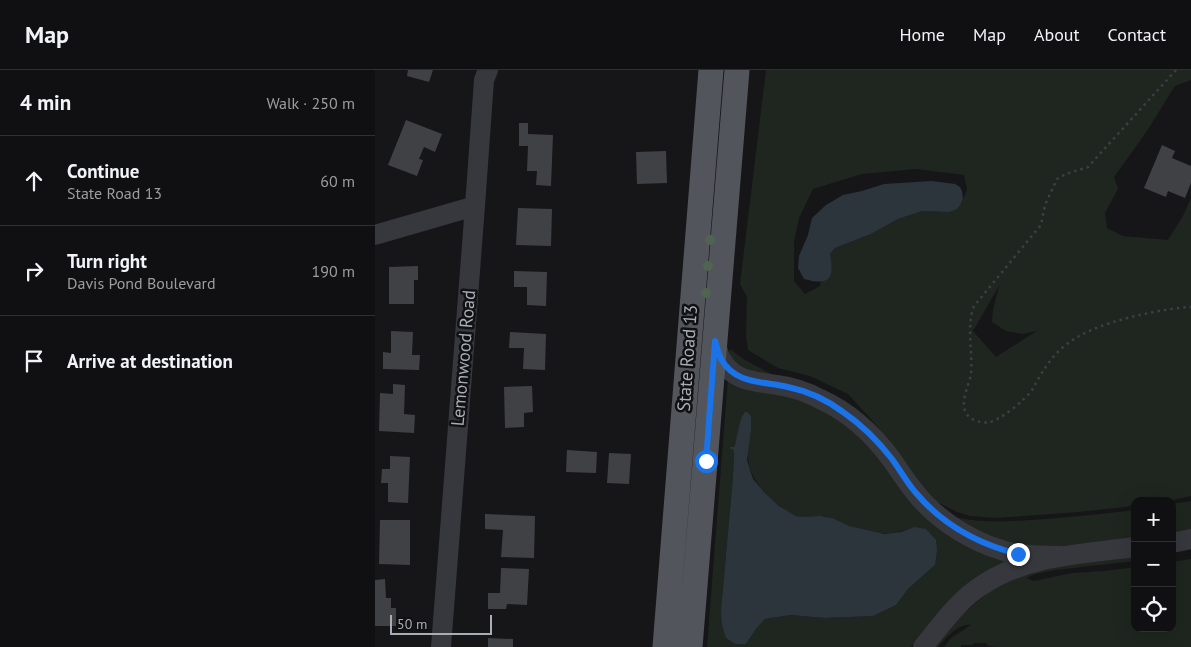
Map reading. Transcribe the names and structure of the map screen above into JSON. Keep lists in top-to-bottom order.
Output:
{
  "streets": {
    "main road": ["State Road 13"],
    "street": ["Lemonwood Road"]
  },
  "scale_bar": "50 m",
  "page": {
    "header": "Map",
    "nav": [
      "Home",
      "Map",
      "About",
      "Contact"
    ],
    "heading": ["4 min", "Walk · 250 m"],
    "list": [
      ["Continue", "State Road 13", "60 m"],
      ["Turn right", "Davis Pond Boulevard", "190 m"],
      "Arrive at destination"
    ],
    "map_buttons": ["+", "−"],
    "scale": "50 m"
  }
}
